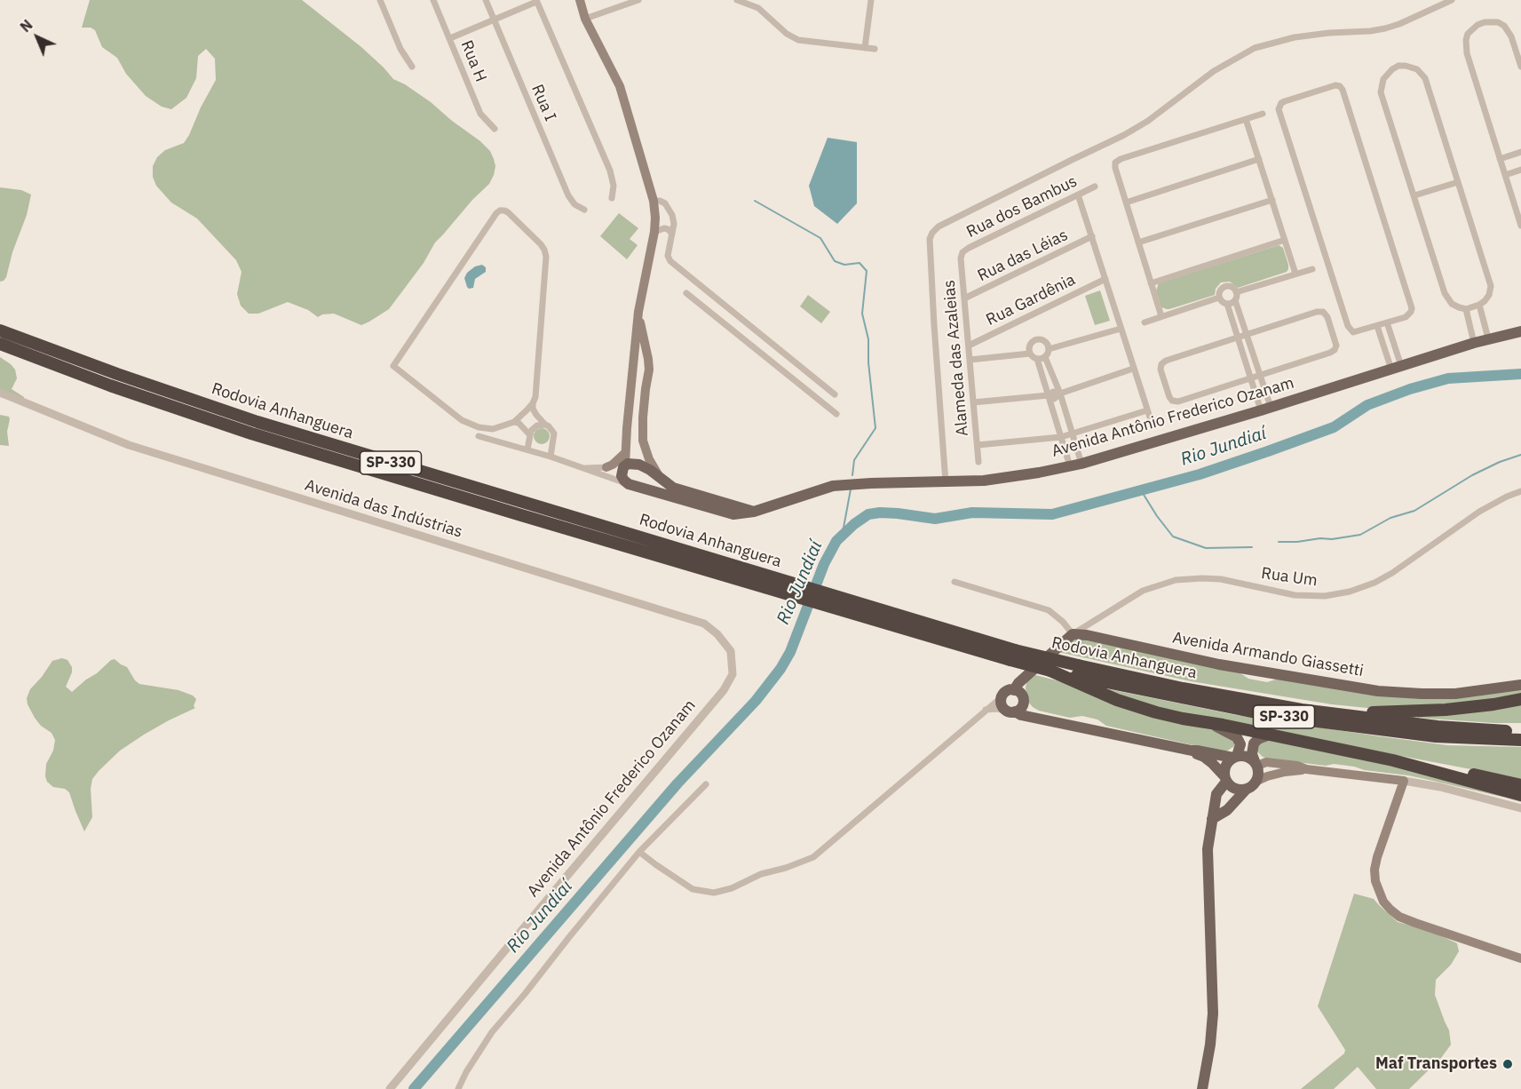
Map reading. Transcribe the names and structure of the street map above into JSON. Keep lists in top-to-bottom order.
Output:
{
  "streets": {
    "highway": ["Rodovia Anhanguera", "SP-330"],
    "main road": ["Avenida Antônio Frederico Ozanam", "Avenida Armando Giassetti"],
    "street": [
      "Rua H",
      "Rua I",
      "Rua dos Bambus",
      "Rua das Léias",
      "Rua Gardênia",
      "Alameda das Azaleias",
      "Avenida das Indústrias",
      "Rua Um"
    ]
  },
  "crossings": [
    ["Rua dos Bambus", "Alameda das Azaleias"],
    ["Rua das Léias", "Alameda das Azaleias"],
    ["Rua Gardênia", "Alameda das Azaleias"],
    ["Avenida Antônio Frederico Ozanam", "Avenida das Indústrias"],
    ["Rua Um", "Avenida Armando Giassetti"]
  ],
  "water": ["Rio Jundiaí"],
  "places": ["Maf Transportes"],
  "north": "top left"
}
